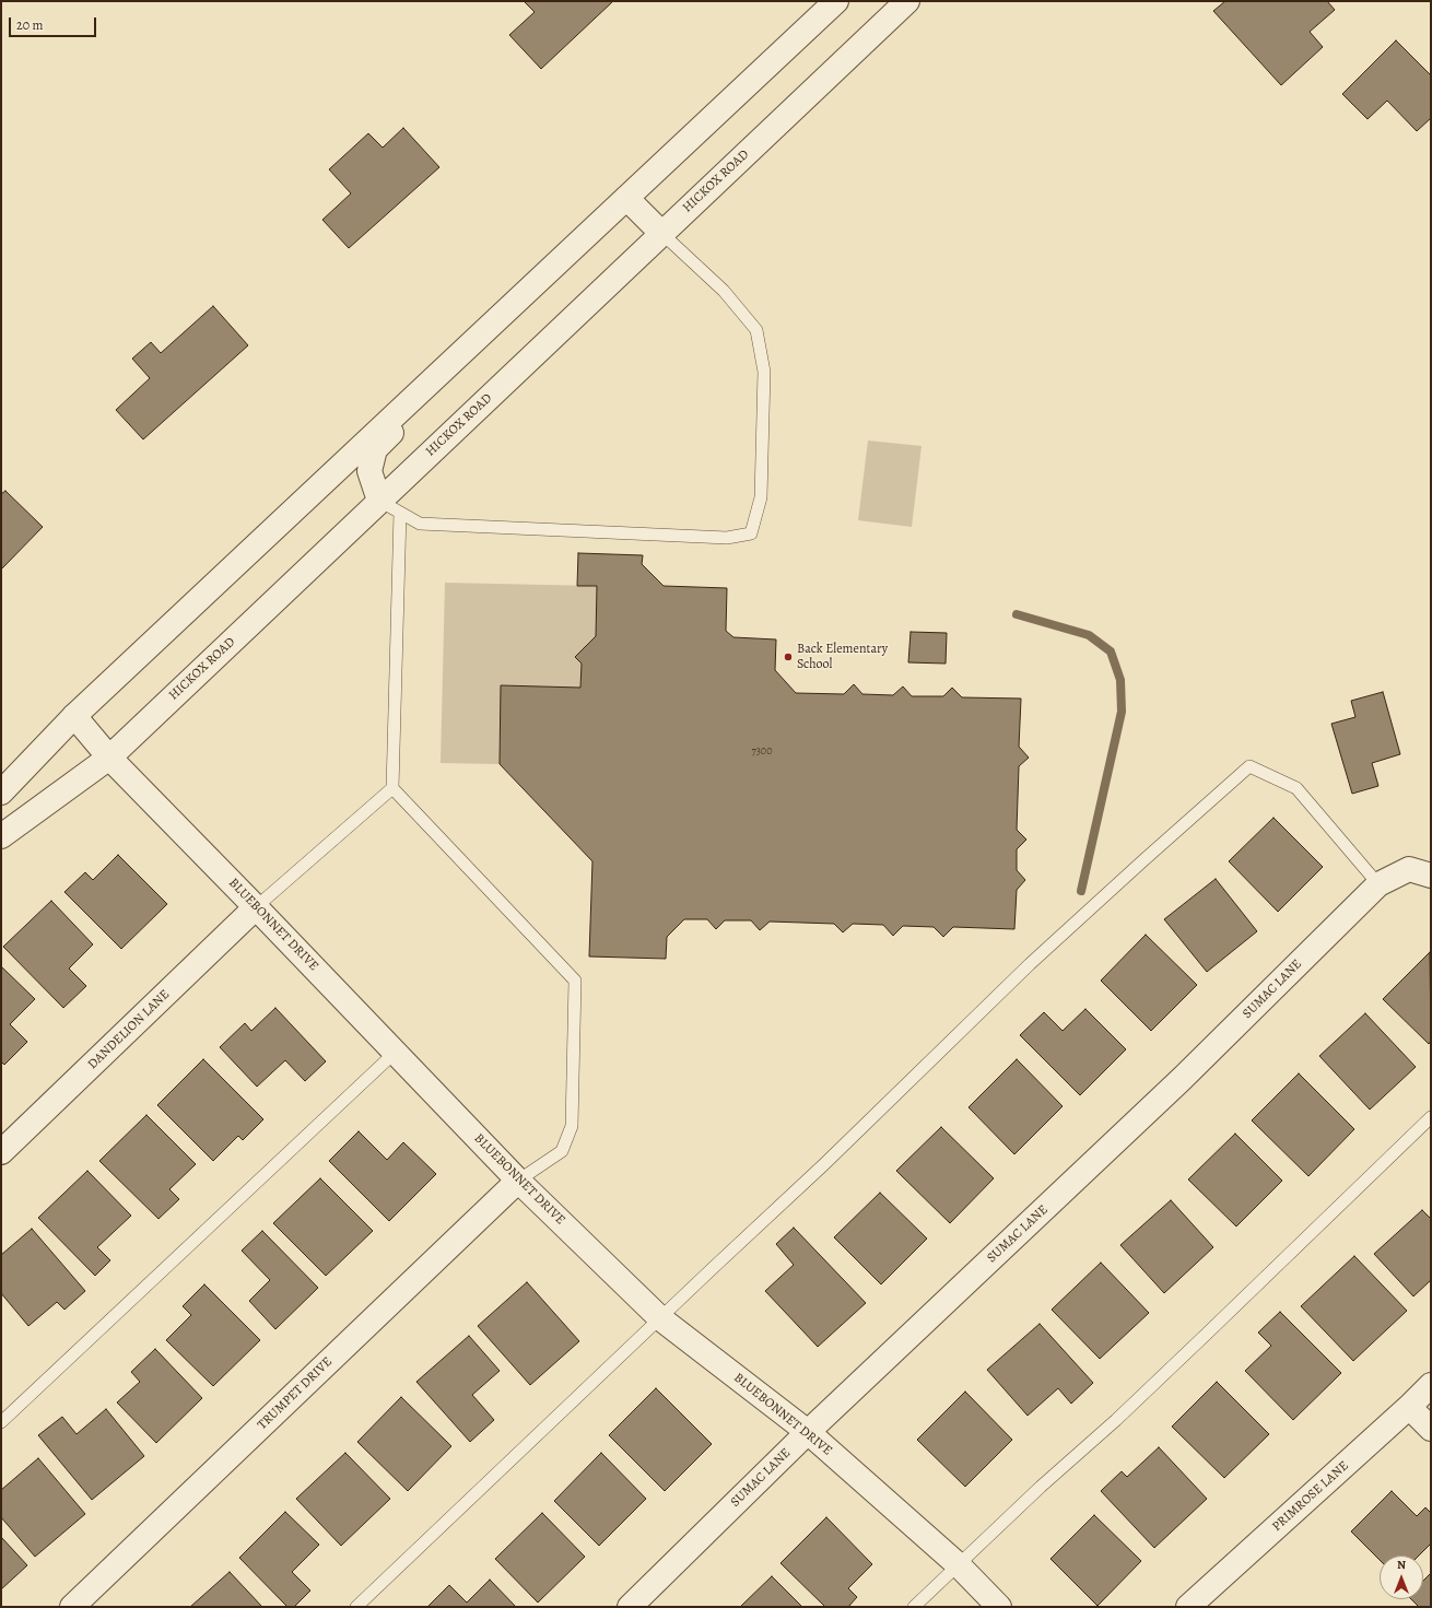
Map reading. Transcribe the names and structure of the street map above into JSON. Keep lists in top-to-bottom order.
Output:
{
  "streets": {
    "street": [
      "HICKOX ROAD",
      "BLUEBONNET DRIVE",
      "SUMAC LANE",
      "DANDELION LANE",
      "TRUMPET DRIVE",
      "PRIMROSE LANE"
    ]
  },
  "crossings": [
    ["HICKOX ROAD", "BLUEBONNET DRIVE"],
    ["BLUEBONNET DRIVE", "SUMAC LANE"],
    ["BLUEBONNET DRIVE", "DANDELION LANE"],
    ["BLUEBONNET DRIVE", "TRUMPET DRIVE"]
  ],
  "places": ["Back Elementary School"],
  "house_numbers": ["7300"],
  "scale_bar": "20 m",
  "north": "top"
}
